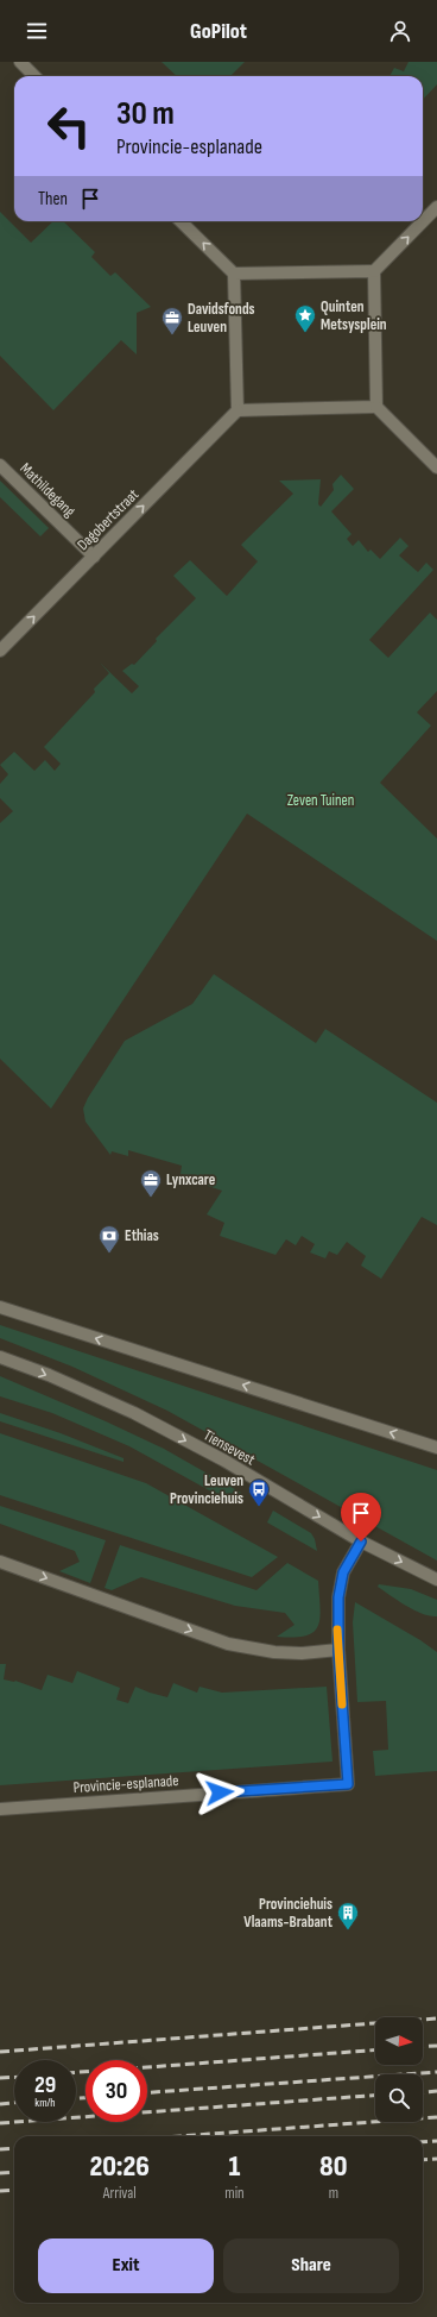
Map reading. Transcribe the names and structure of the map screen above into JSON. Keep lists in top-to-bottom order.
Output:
{
  "streets": {
    "street": [
      "Mathildegang",
      "Dagobertstraat",
      "Tiensevest",
      "Provincie-esplanade"
    ]
  },
  "crossings": [
    ["Mathildegang", "Dagobertstraat"],
    ["Tiensevest", "Provincie-esplanade"]
  ],
  "one_way": ["Dagobertstraat"],
  "parks": ["Zeven Tuinen"],
  "places": {
    "place": ["Quinten Metsysplein"],
    "office": ["Davidsfonds Leuven", "Lynxcare"],
    "bank": ["Ethias"],
    "bus stop": ["Leuven Provinciehuis"],
    "building": ["Provinciehuis Vlaams-Brabant"]
  },
  "north": "right",
  "page": {
    "header": "GoPilot",
    "turn": ["30 m", "Provincie-esplanade"],
    "then": "Then",
    "speed": "29 km/h",
    "limit": "30",
    "eta": [
      "20:26",
      "Arrival",
      "1",
      "min",
      "80",
      "m"
    ],
    "buttons": ["Exit", "Share"]
  }
}
